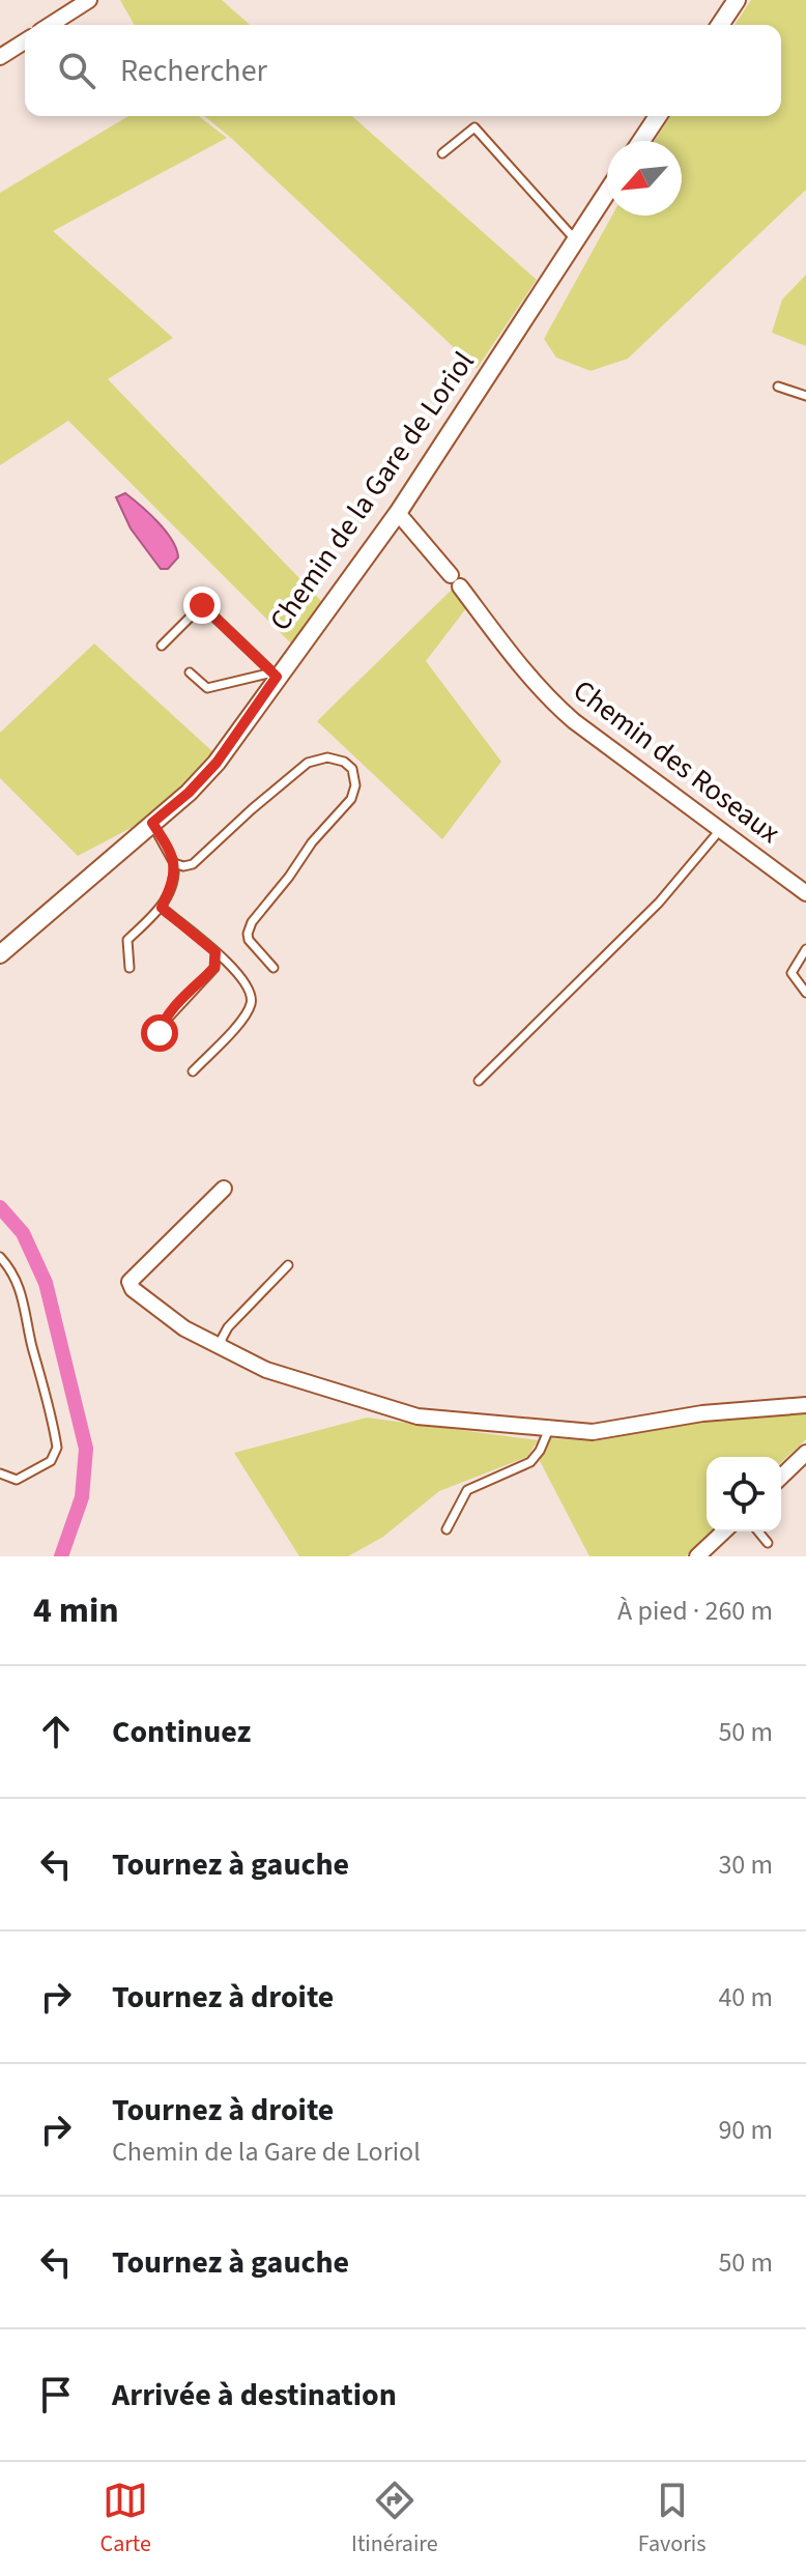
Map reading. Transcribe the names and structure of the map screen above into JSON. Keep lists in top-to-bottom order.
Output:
{
  "streets": {
    "street": ["Chemin de la Gare de Loriol", "Chemin des Roseaux"]
  },
  "crossings": [
    ["Chemin de la Gare de Loriol", "Chemin des Roseaux"]
  ],
  "north": "bottom left",
  "page": {
    "search": "Rechercher",
    "heading": ["4 min", "À pied · 260 m"],
    "list": [
      ["Continuez", "50 m"],
      ["Tournez à gauche", "30 m"],
      ["Tournez à droite", "40 m"],
      ["Tournez à droite", "Chemin de la Gare de Loriol", "90 m"],
      ["Tournez à gauche", "50 m"],
      "Arrivée à destination"
    ],
    "nav": ["Carte", "Itinéraire", "Favoris"]
  }
}
